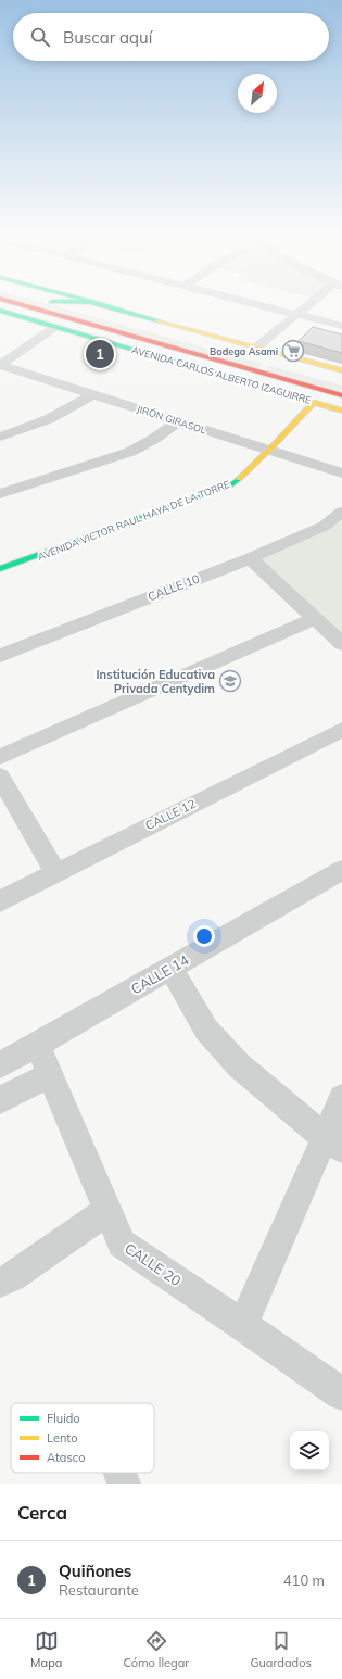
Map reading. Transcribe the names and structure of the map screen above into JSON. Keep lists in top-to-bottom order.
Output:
{
  "streets": {
    "street": [
      "AVENIDA CARLOS ALBERTO IZAGUIRRE",
      "JIRÓN GIRASOL",
      "AVENIDA VICTOR RAUL HAYA DE LA TORRE",
      "CALLE 10",
      "CALLE 12",
      "CALLE 14",
      "CALLE 20"
    ]
  },
  "crossings": [
    ["AVENIDA CARLOS ALBERTO IZAGUIRRE", "AVENIDA VICTOR RAUL HAYA DE LA TORRE"],
    ["JIRÓN GIRASOL", "AVENIDA VICTOR RAUL HAYA DE LA TORRE"],
    ["CALLE 14", "CALLE 20"]
  ],
  "places": {
    "supermarket": ["Bodega Asami"],
    "school or university": ["Institución Educativa Privada Centydim"]
  },
  "legend": ["Fluido", "Lento", "Atasco"],
  "north": "top right",
  "page": {
    "search": "Buscar aquí",
    "pins": "1",
    "heading": "Cerca",
    "list": [
      {
        "mark": "1",
        "name": "Quiñones",
        "note": "Restaurante",
        "value": "410 m"
      }
    ],
    "nav": ["Mapa", "Cómo llegar", "Guardados"]
  }
}
